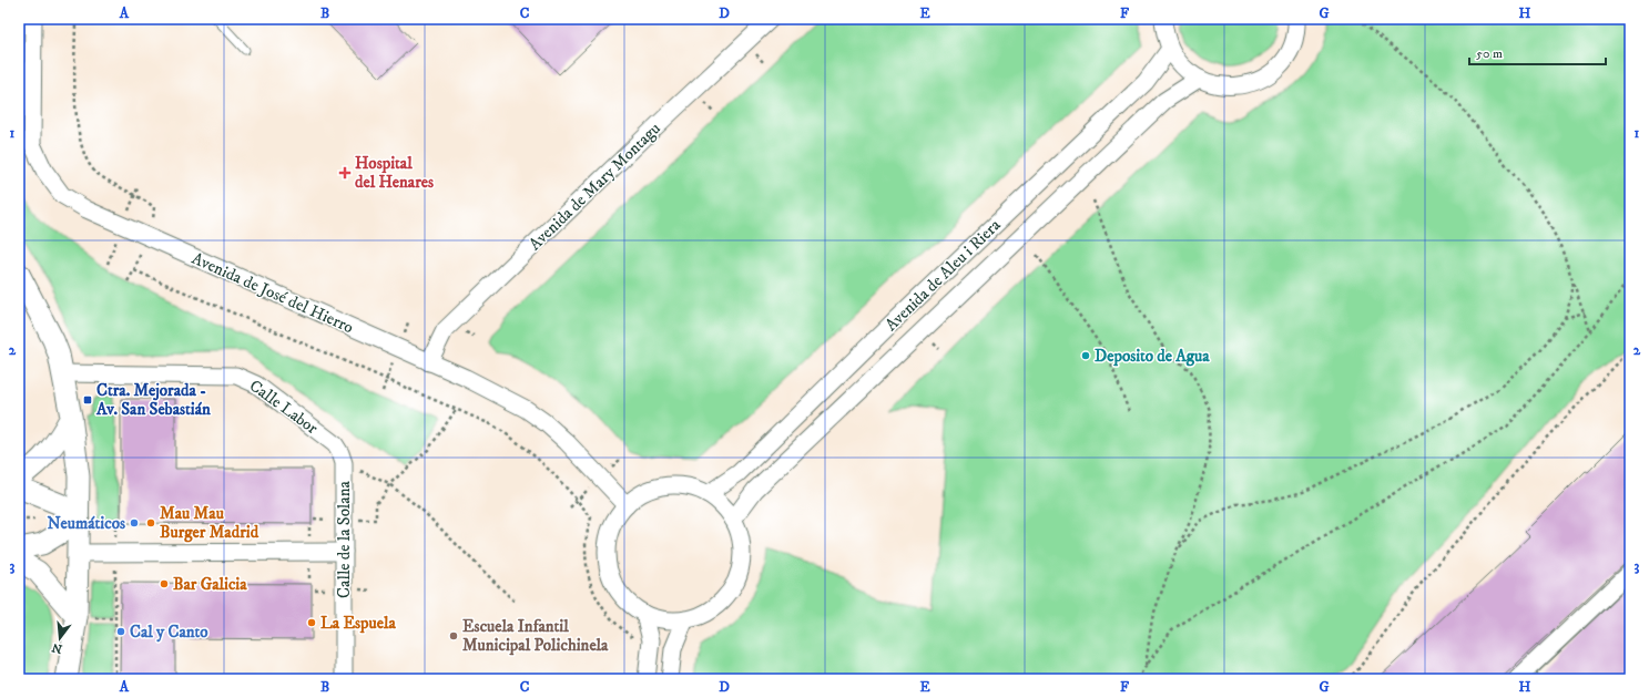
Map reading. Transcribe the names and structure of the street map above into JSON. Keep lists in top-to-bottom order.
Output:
{
  "streets": {
    "street": [
      "Avenida de Mary Montagu",
      "Avenida de Aleu i Riera",
      "Avenida de José del Hierro",
      "Calle Labor",
      "Calle de la Solana"
    ]
  },
  "crossings": [
    ["Avenida de Mary Montagu", "Avenida de José del Hierro"],
    ["Avenida de Aleu i Riera", "Avenida de José del Hierro"],
    ["Calle Labor", "Calle de la Solana"]
  ],
  "places": {
    "health": ["Hospital del Henares"],
    "other": [
      "Deposito de Agua",
      "Neumáticos",
      "Mau Mau Burger Madrid",
      "Bar Galicia",
      "La Espuela",
      "Cal y Canto",
      "Escuela Infantil Municipal Polichinela"
    ],
    "transit": ["Ctra. Mejorada - Av. San Sebastián"]
  },
  "scale_bar": "50 m",
  "north": "bottom",
  "grid": {
    "columns": [
      "A",
      "B",
      "C",
      "D",
      "E",
      "F",
      "G",
      "H"
    ],
    "rows": ["1", "2", "3"]
  }
}
